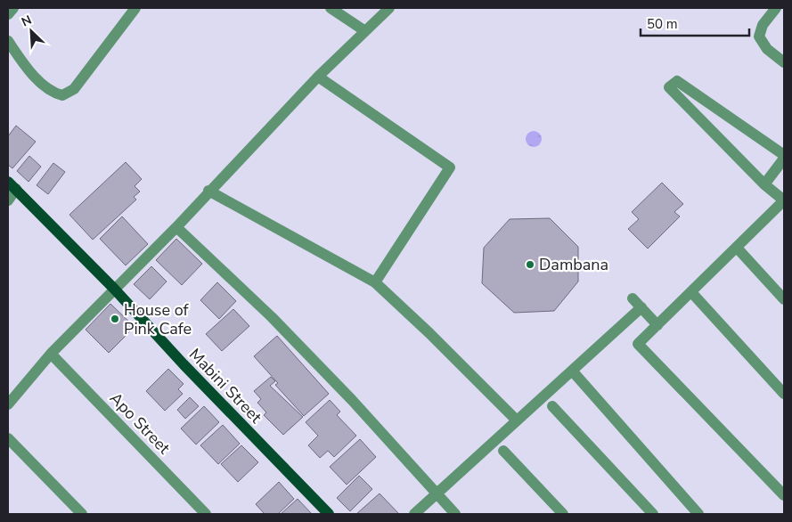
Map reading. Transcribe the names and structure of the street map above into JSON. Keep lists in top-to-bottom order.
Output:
{
  "streets": {
    "main road": ["Mabini Street"],
    "street": ["Apo Street"]
  },
  "places": ["Dambana", "House of Pink Cafe"],
  "scale_bar": "50 m",
  "north": "top left"
}
